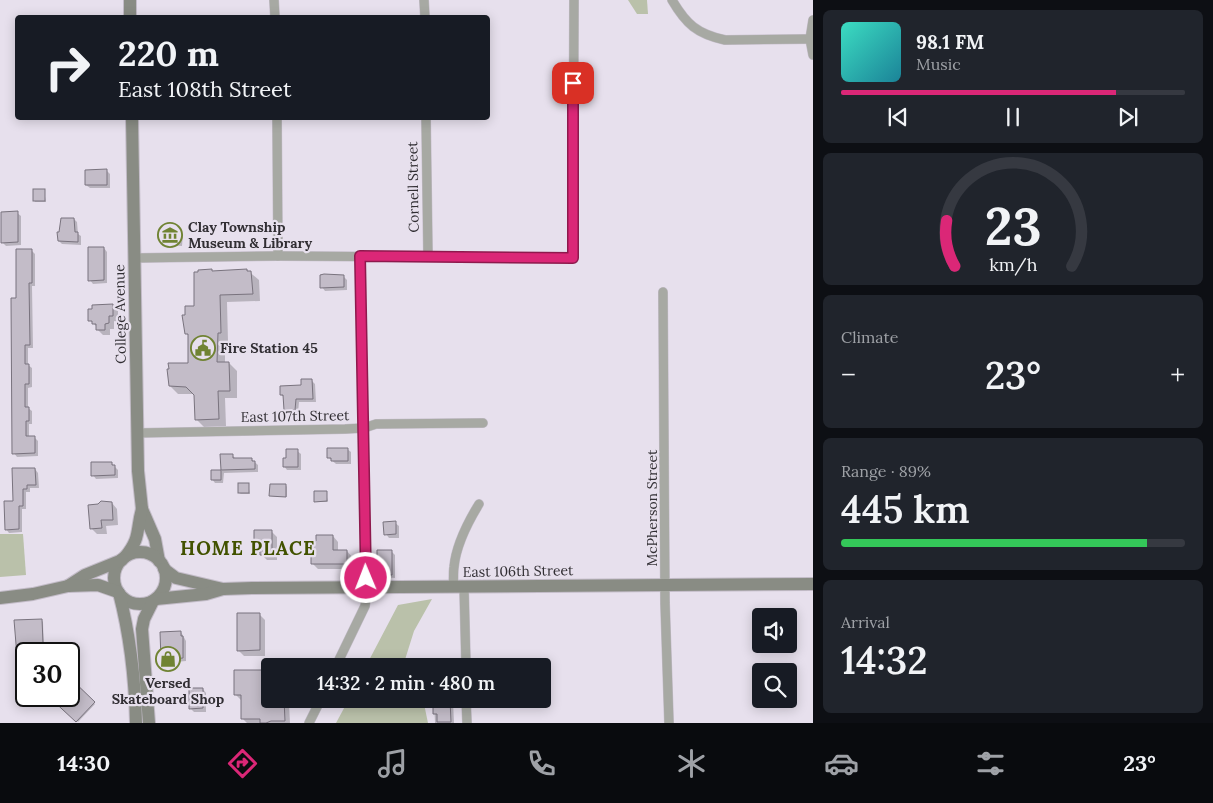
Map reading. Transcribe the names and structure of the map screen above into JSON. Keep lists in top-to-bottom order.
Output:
{
  "streets": {
    "main road": ["College Avenue", "East 106th Street"],
    "street": ["Cornell Street", "East 107th Street", "McPherson Street"]
  },
  "crossings": [
    ["College Avenue", "East 107th Street"],
    ["College Avenue", "East 106th Street"],
    ["McPherson Street", "East 106th Street"]
  ],
  "districts": ["HOME PLACE"],
  "places": {
    "museum": ["Clay Township Museum & Library"],
    "public building": ["Fire Station 45"],
    "shop": ["Versed Skateboard Shop"]
  },
  "page": {
    "turn": ["220 m", "East 108th Street"],
    "song": ["98.1 FM", "Music"],
    "tile": [
      "Climate",
      ["Range · 89%", "445 km"],
      ["Arrival", "14:32"]
    ],
    "heat": ["−", "23°", "+"],
    "limit": "30",
    "trip": "14:32 · 2 min · 480 m",
    "tabs": ["14:30", "23°"],
    "gauge": ["23", "km/h"]
  }
}
